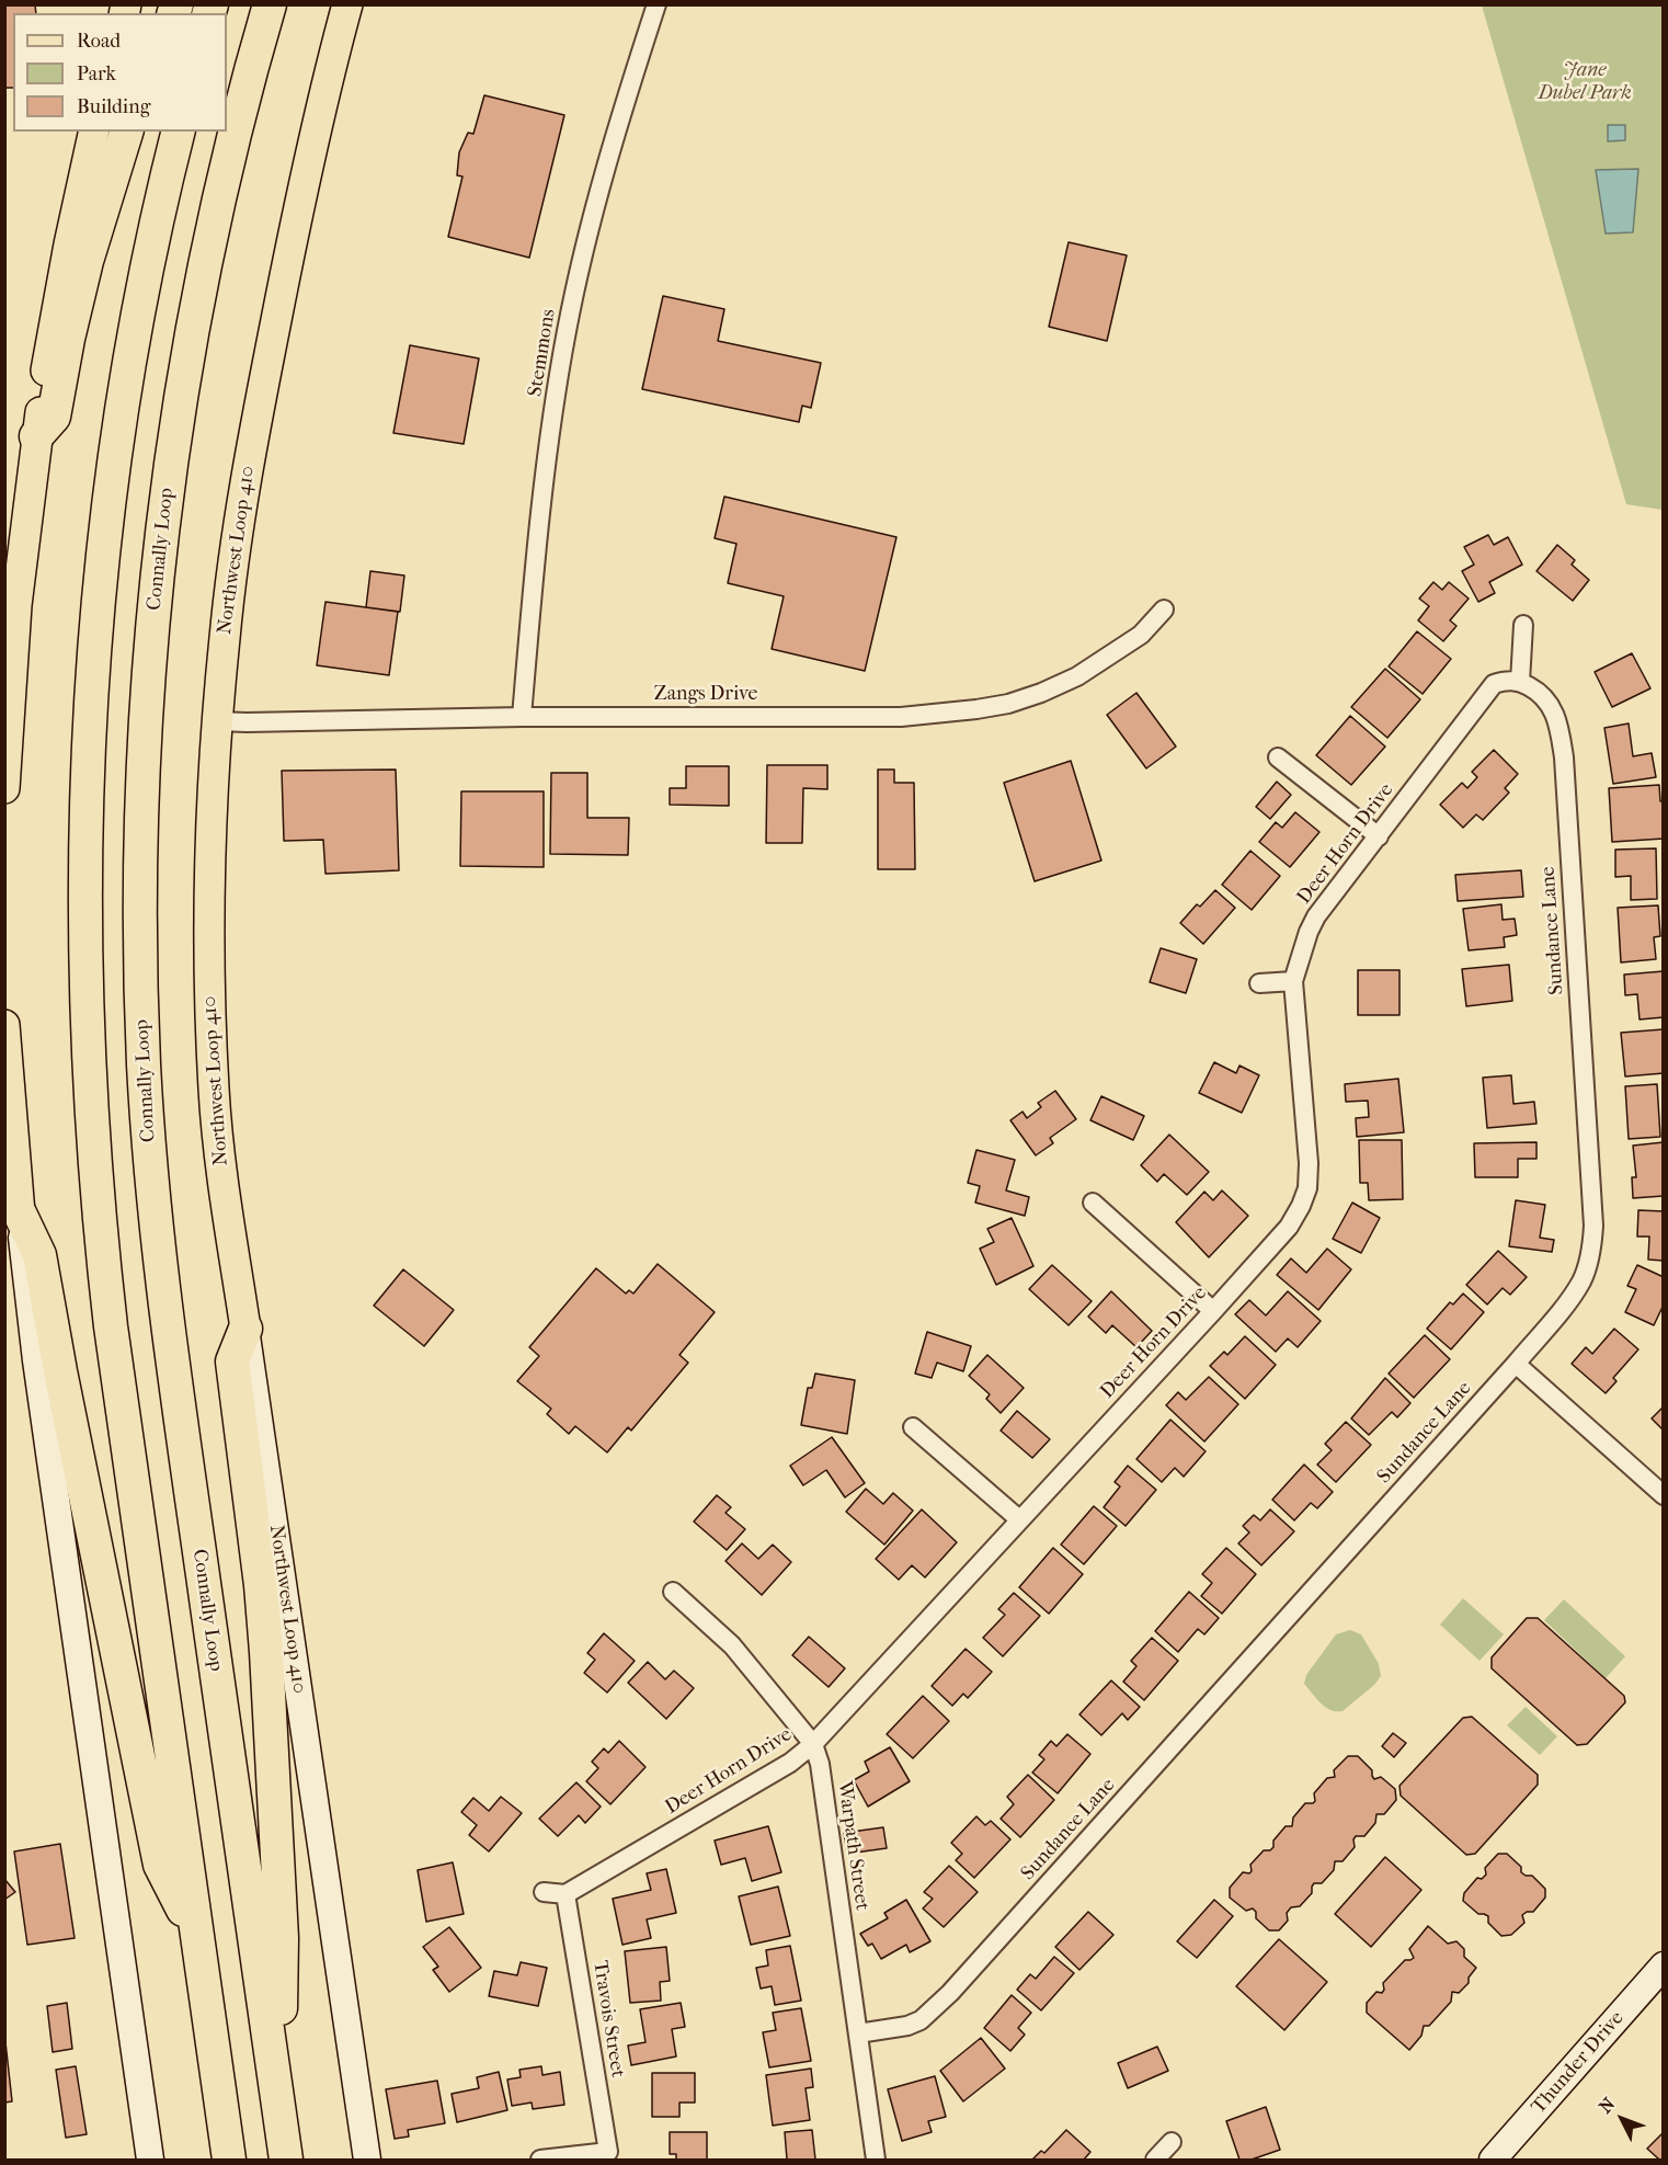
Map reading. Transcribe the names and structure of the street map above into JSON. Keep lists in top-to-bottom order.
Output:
{
  "streets": {
    "highway": ["Connally Loop"],
    "main road": ["Northwest Loop 410", "Thunder Drive"],
    "street": [
      "Stemmons",
      "Zangs Drive",
      "Deer Horn Drive",
      "Sundance Lane",
      "Warpath Street",
      "Travois Street"
    ]
  },
  "crossings": [
    ["Stemmons", "Zangs Drive"],
    ["Northwest Loop 410", "Zangs Drive"],
    ["Deer Horn Drive", "Sundance Lane"],
    ["Deer Horn Drive", "Warpath Street"],
    ["Deer Horn Drive", "Travois Street"],
    ["Sundance Lane", "Warpath Street"]
  ],
  "parks": ["Jane Dubel Park"],
  "legend": ["Road", "Park", "Building"],
  "north": "top left"
}
